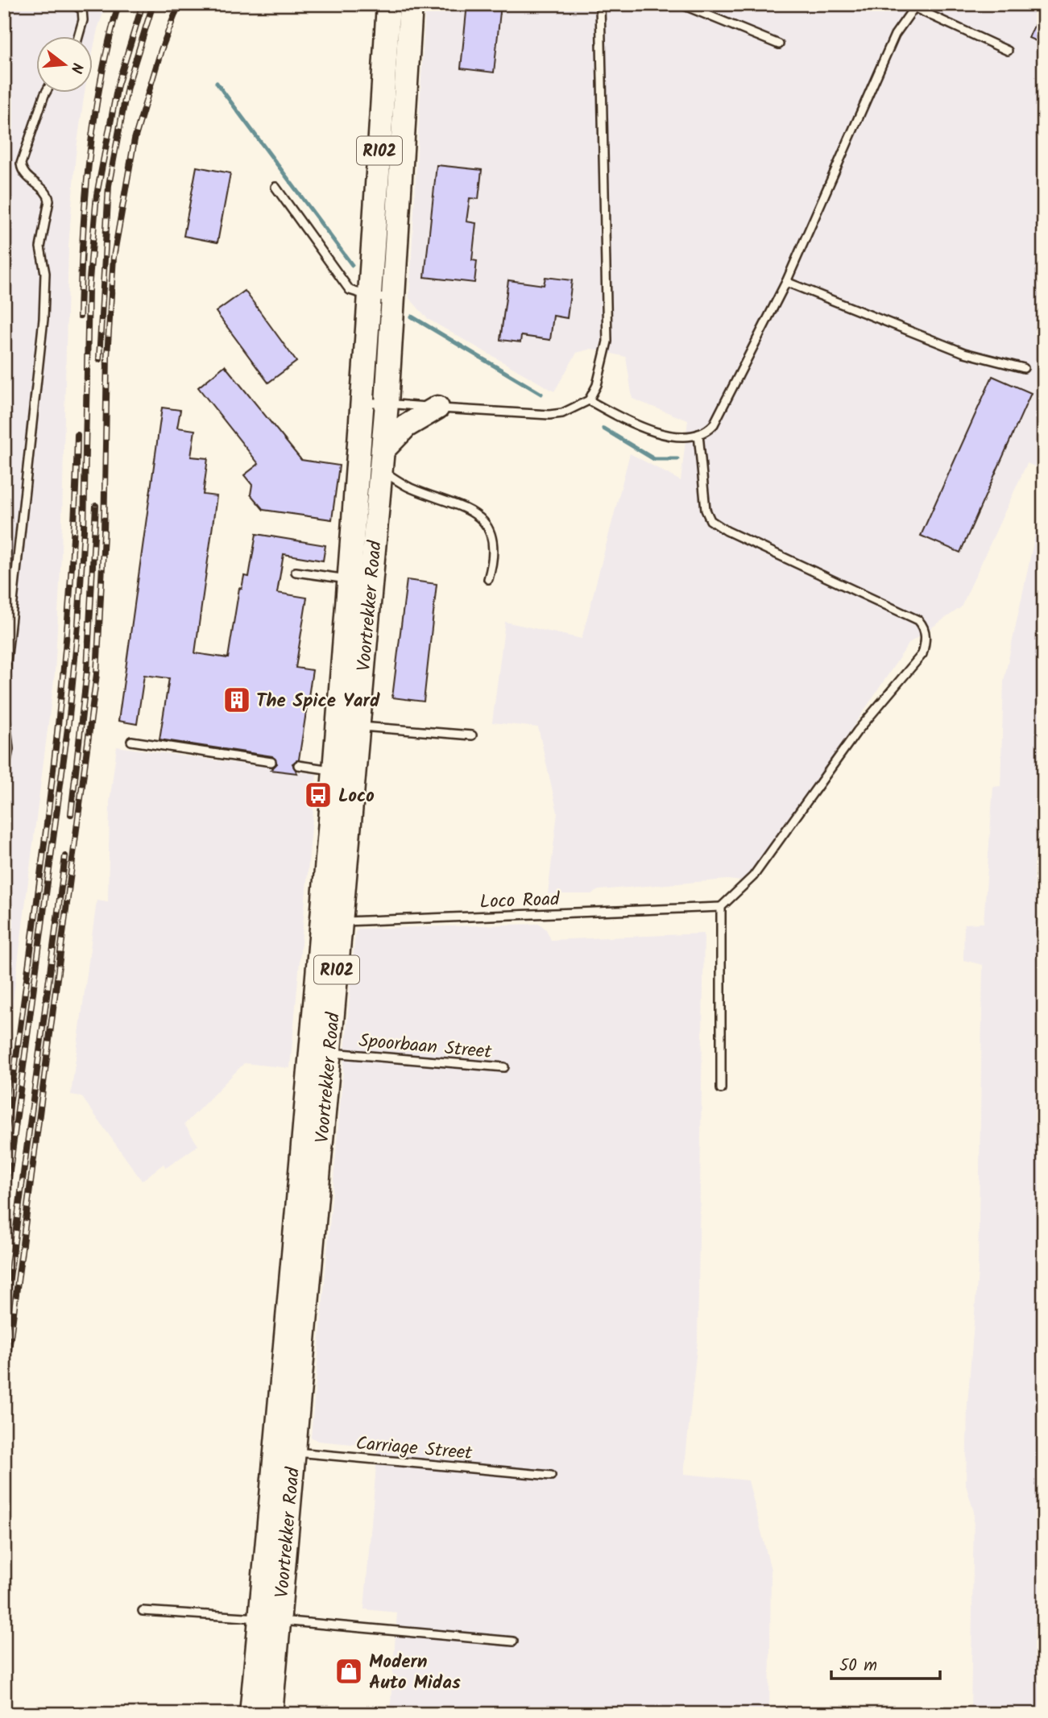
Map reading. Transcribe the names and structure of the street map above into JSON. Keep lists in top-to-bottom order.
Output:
{
  "streets": {
    "main road": ["R102", "Voortrekker Road"],
    "lane": ["Loco Road", "Spoorbaan Street", "Carriage Street"]
  },
  "crossings": [
    ["Voortrekker Road", "Loco Road"],
    ["Voortrekker Road", "Spoorbaan Street"],
    ["Voortrekker Road", "Carriage Street"]
  ],
  "places": {
    "building": ["The Spice Yard"],
    "bus stop": ["Loco"],
    "shop": ["Modern Auto Midas"]
  },
  "scale_bar": "50 m",
  "north": "right"
}
